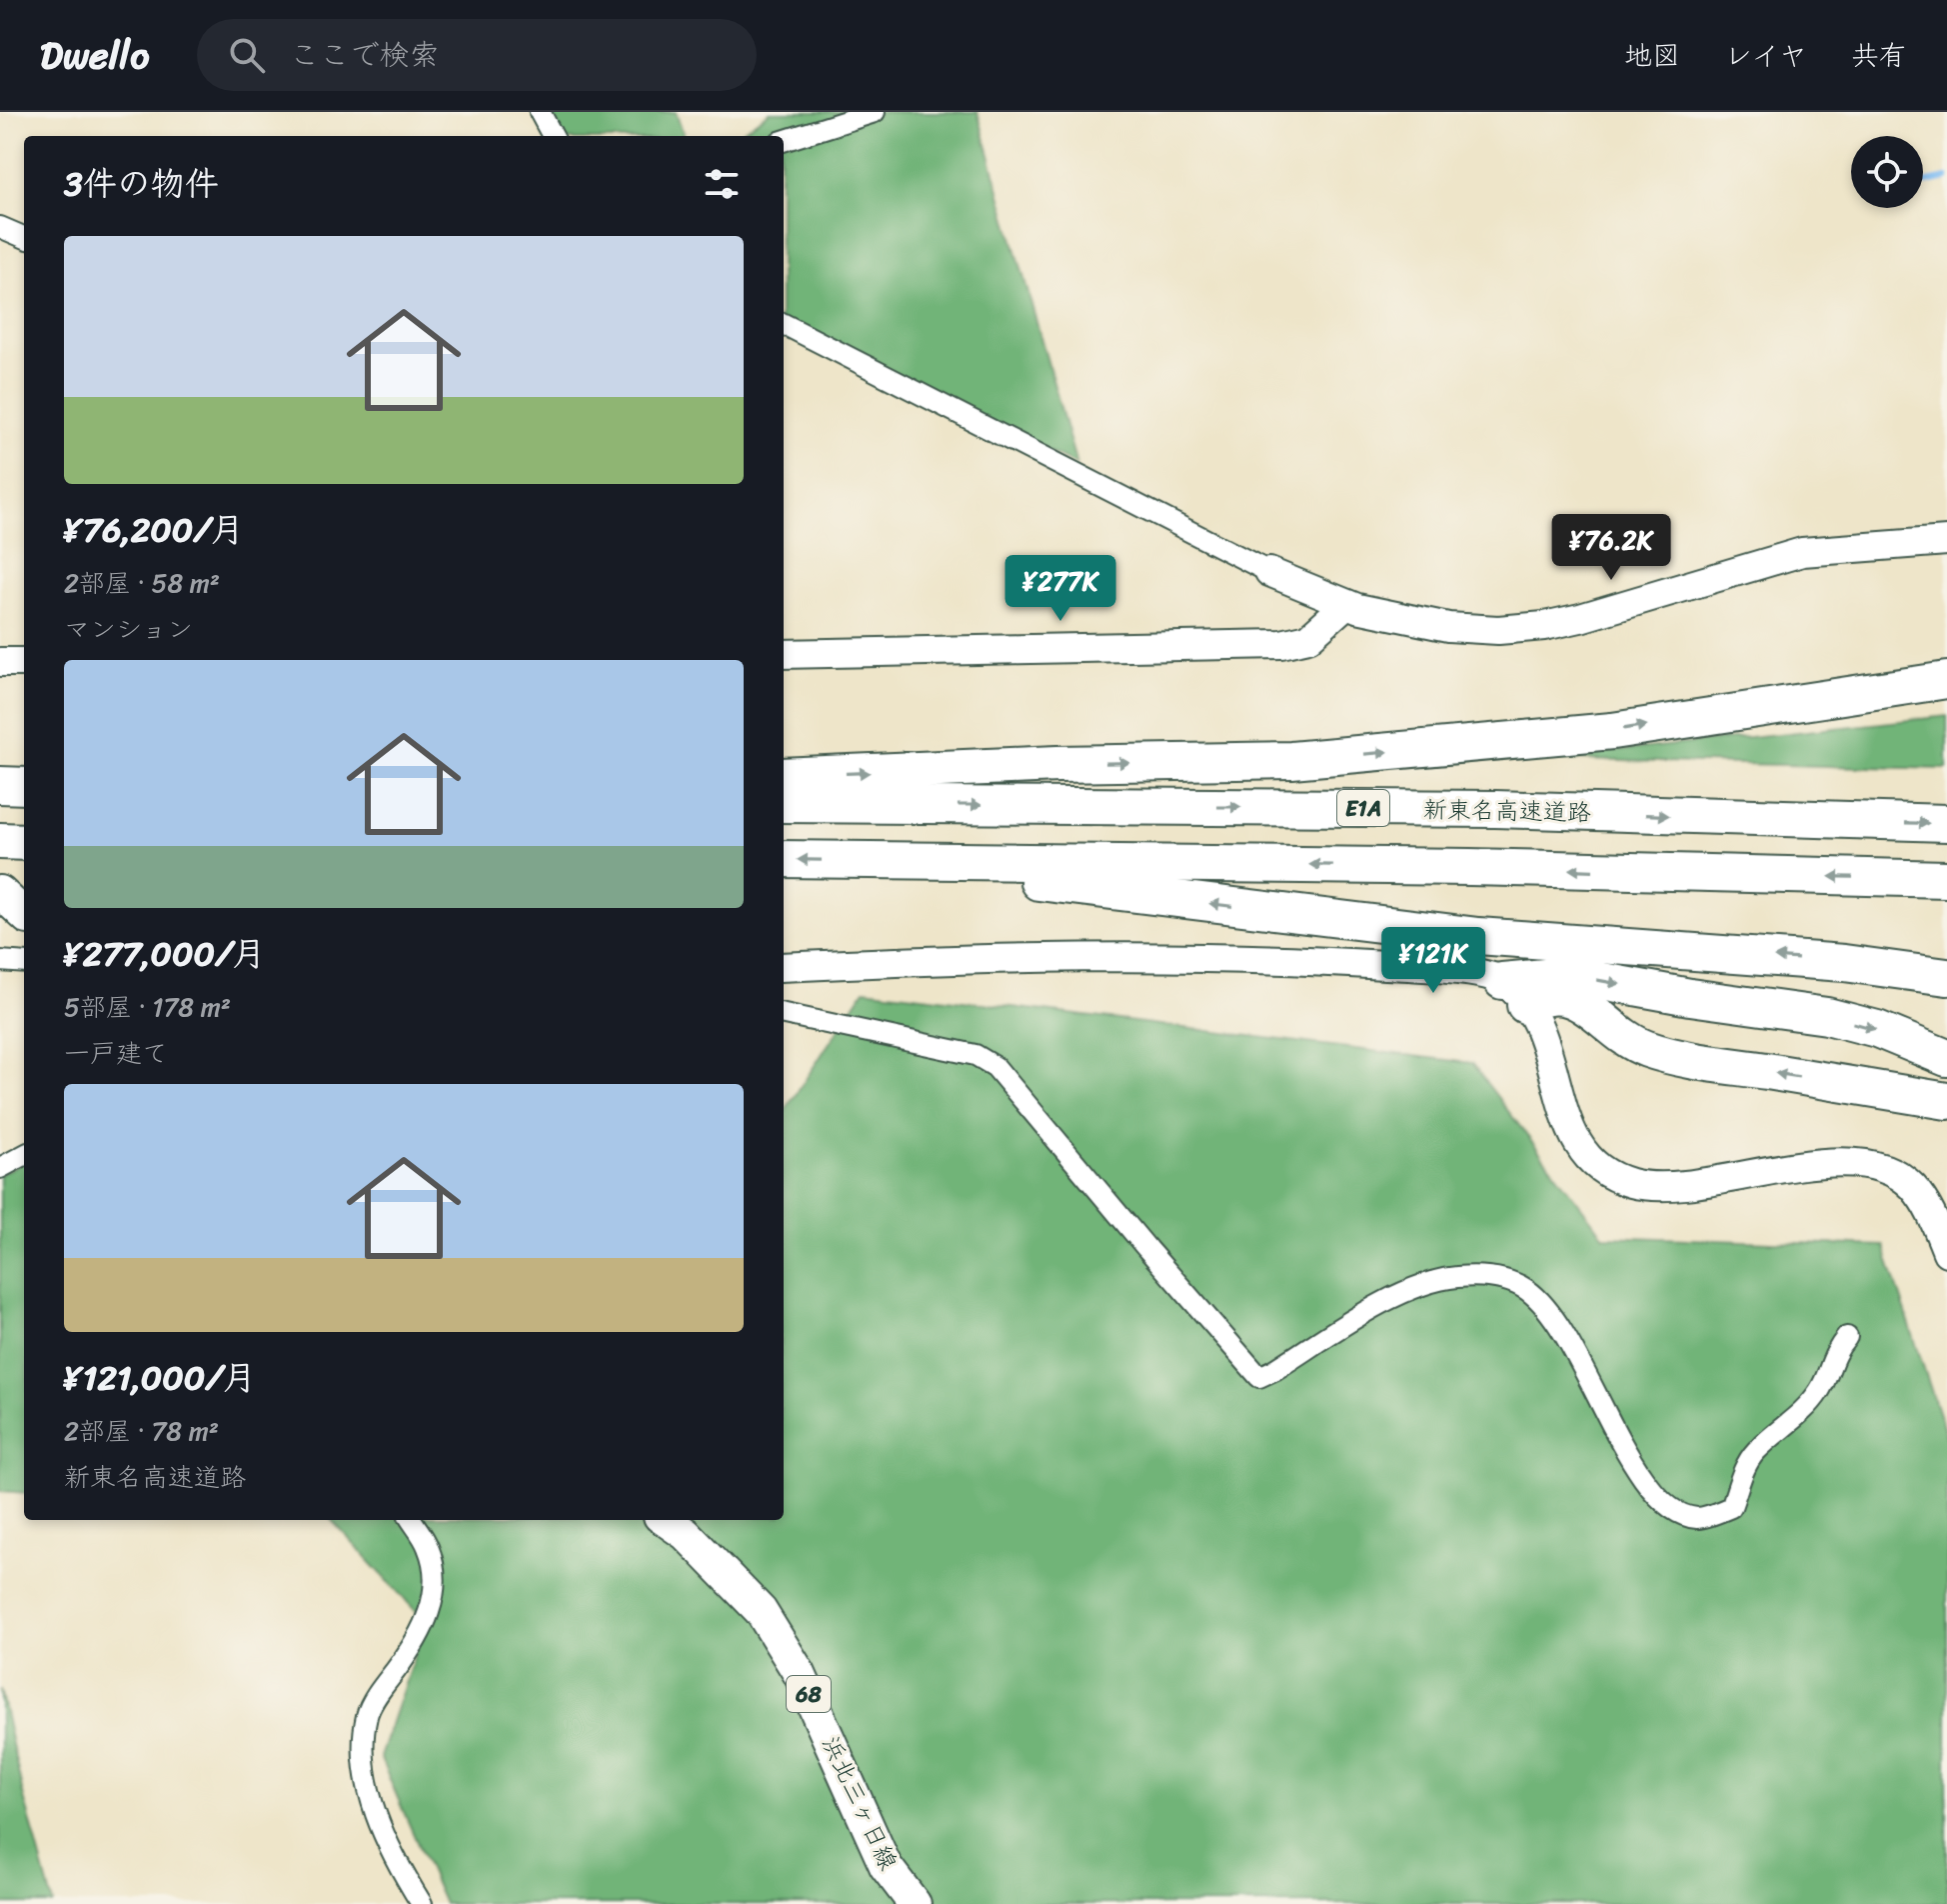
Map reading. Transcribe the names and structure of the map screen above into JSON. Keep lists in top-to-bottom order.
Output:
{
  "streets": {
    "highway": ["E1A", "新東名高速道路"],
    "main road": ["68", "浜北三ヶ日線"]
  },
  "page": {
    "header": "Dwello",
    "search": "ここで検索",
    "nav": ["地図", "レイヤ", "共有"],
    "heading": "3件の物件",
    "list": [
      {
        "name": "¥76,200/月",
        "note": "2部屋 · 58 m² · マンション"
      },
      {
        "name": "¥277,000/月",
        "note": "5部屋 · 178 m² · 一戸建て"
      },
      {
        "name": "¥121,000/月",
        "note": "2部屋 · 78 m² · 新東名高速道路"
      }
    ],
    "price": ["¥76.2K", "¥277K", "¥121K"]
  }
}
